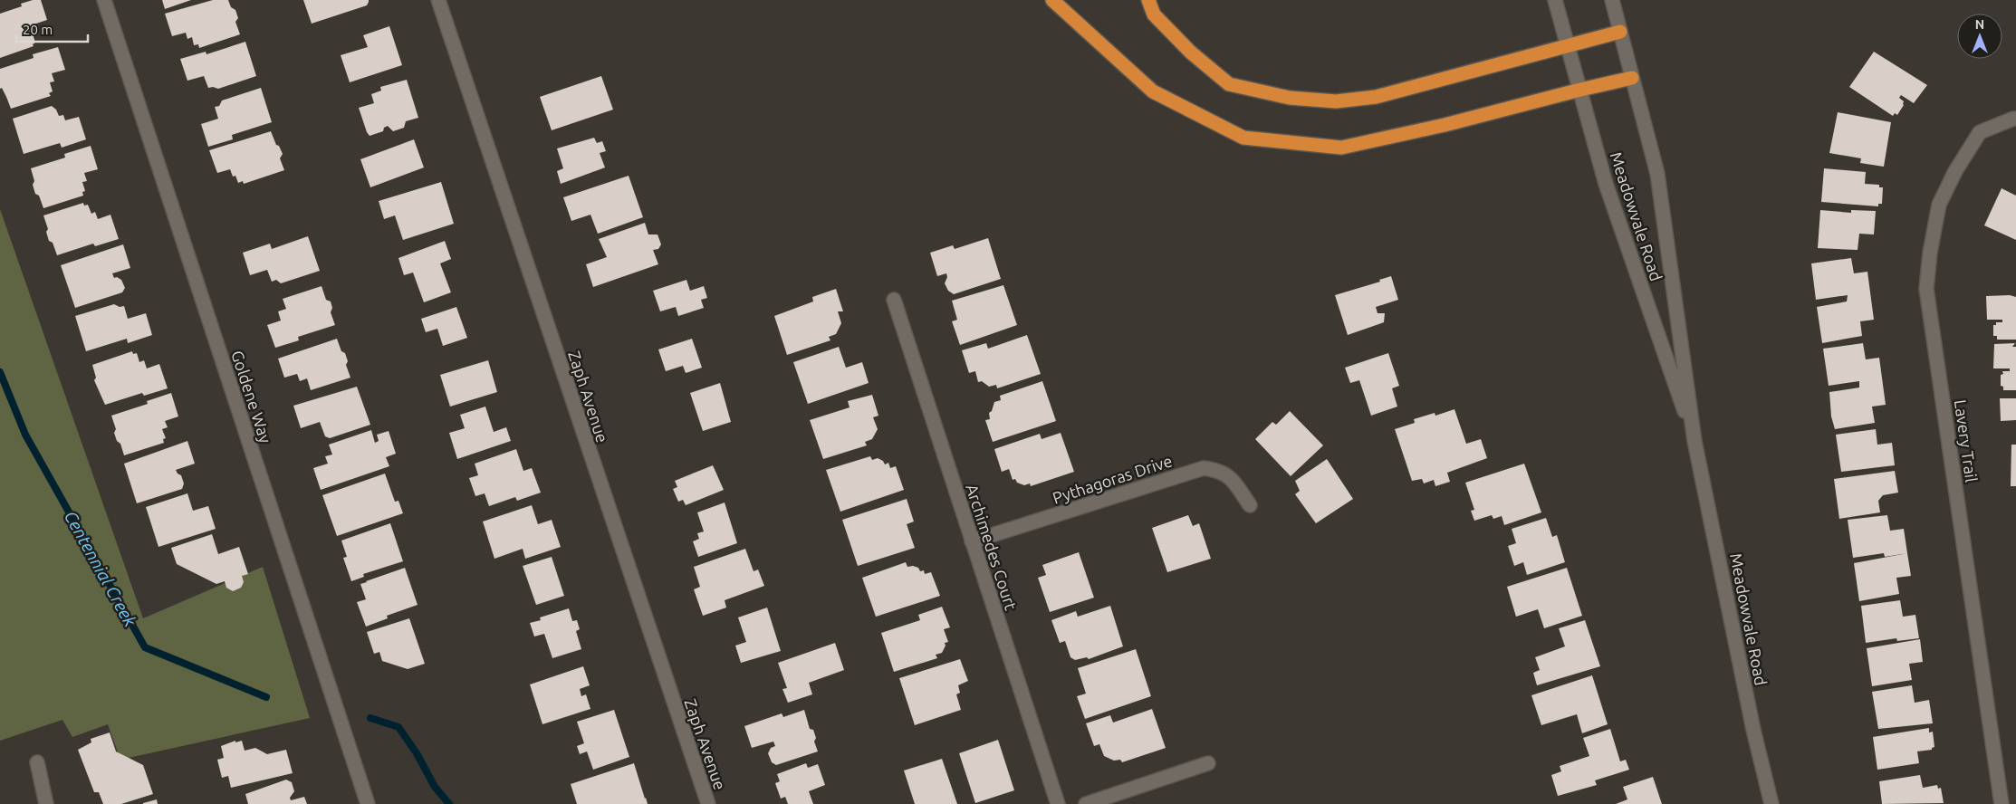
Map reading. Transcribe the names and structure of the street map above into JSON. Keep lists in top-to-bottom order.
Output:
{
  "streets": {
    "street": [
      "Meadowvale Road",
      "Goldene Way",
      "Zaph Avenue",
      "Lavery Trail",
      "Pythagoras Drive",
      "Archimedes Court"
    ]
  },
  "crossings": [
    ["Pythagoras Drive", "Archimedes Court"]
  ],
  "water": ["Centennial Creek"],
  "scale_bar": "20 m",
  "north": "top"
}
